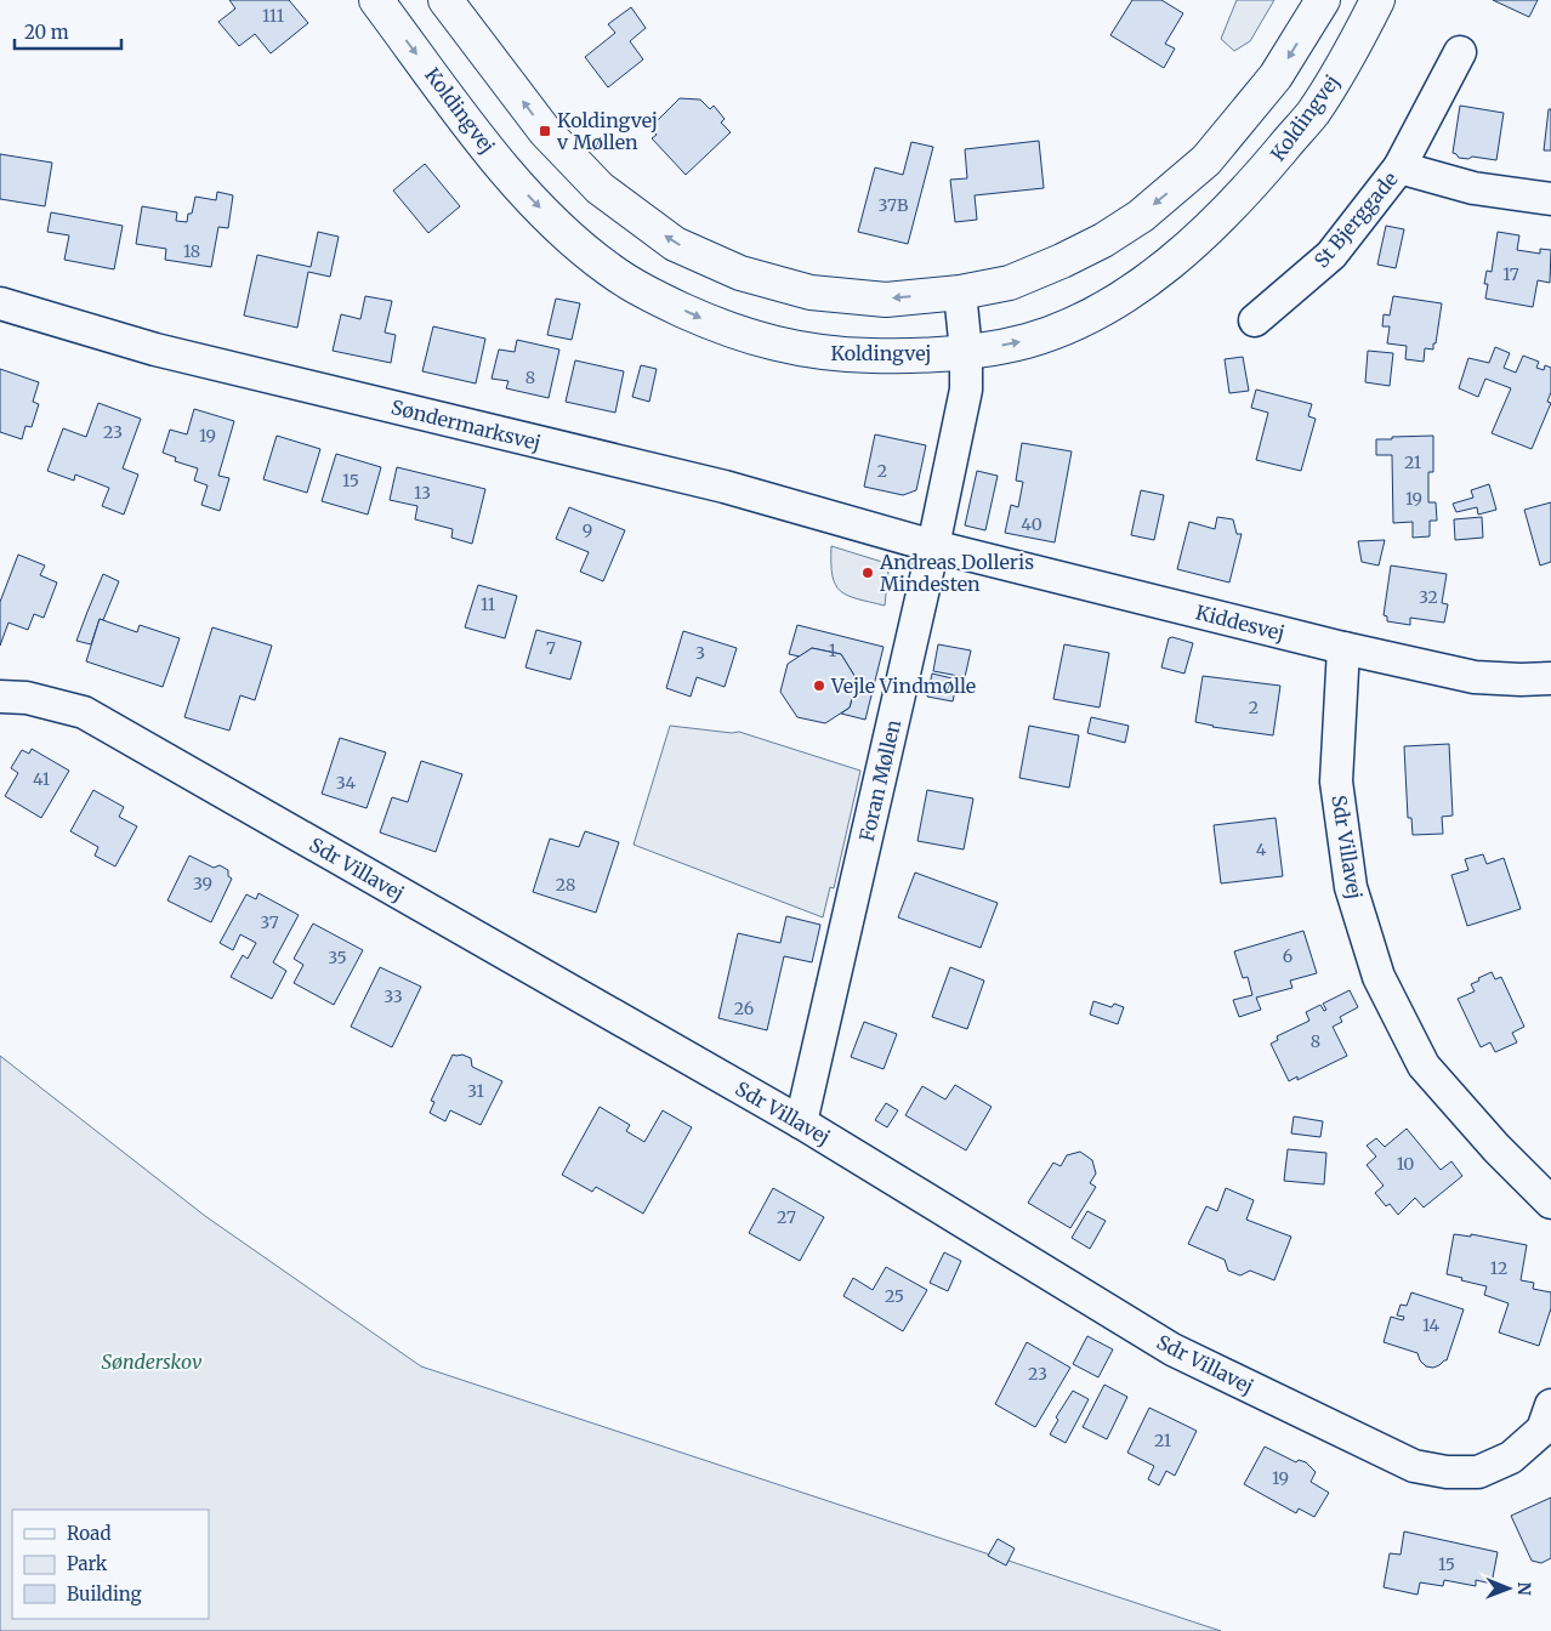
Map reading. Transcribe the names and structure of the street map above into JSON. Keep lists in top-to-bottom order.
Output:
{
  "streets": {
    "main road": ["Koldingvej"],
    "street": [
      "St Bjerggade",
      "Søndermarksvej",
      "Kiddesvej",
      "Foran Møllen",
      "Sdr Villavej"
    ]
  },
  "crossings": [
    ["Koldingvej", "Foran Møllen"],
    ["Søndermarksvej", "Kiddesvej"],
    ["Søndermarksvej", "Foran Møllen"],
    ["Kiddesvej", "Foran Møllen"],
    ["Kiddesvej", "Sdr Villavej"],
    ["Foran Møllen", "Sdr Villavej"]
  ],
  "parks": ["Sønderskov"],
  "places": {
    "transit": ["Koldingvej v Møllen"],
    "other": ["Andreas Dolleris Mindesten", "Vejle Vindmølle"]
  },
  "house_numbers": [
    "111",
    "37B",
    "18",
    "17",
    "8",
    "23",
    "19",
    "21",
    "2",
    "15",
    "13",
    "19",
    "40",
    "9",
    "32",
    "11",
    "7",
    "1",
    "3",
    "2",
    "41",
    "34",
    "4",
    "39",
    "28",
    "37",
    "6",
    "35",
    "33",
    "26",
    "8",
    "31",
    "10",
    "27",
    "12",
    "25",
    "14",
    "23",
    "21",
    "19",
    "15"
  ],
  "legend": ["Road", "Park", "Building"],
  "scale_bar": "20 m",
  "north": "right"
}
